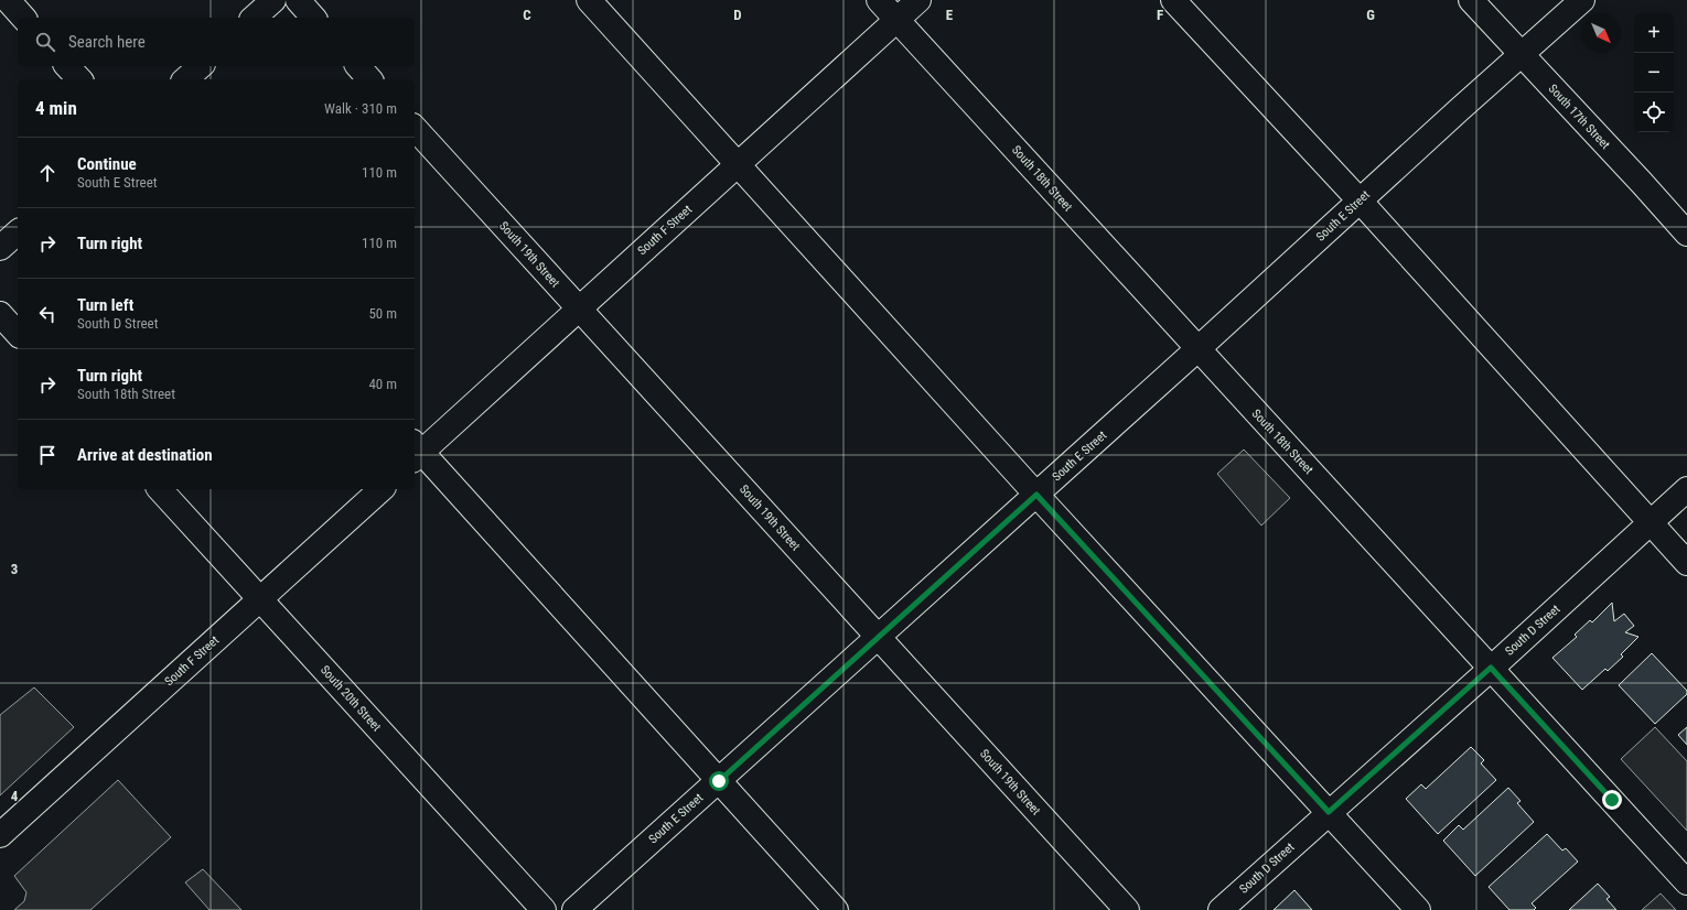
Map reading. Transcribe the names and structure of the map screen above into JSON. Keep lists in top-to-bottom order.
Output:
{
  "streets": {
    "street": [
      "South 17th Street",
      "South 18th Street",
      "South E Street",
      "South F Street",
      "South 19th Street",
      "South D Street",
      "South 20th Street"
    ]
  },
  "crossings": [
    ["South 17th Street", "South E Street"],
    ["South 18th Street", "South E Street"],
    ["South 18th Street", "South F Street"],
    ["South 18th Street", "South D Street"],
    ["South E Street", "South 19th Street"],
    ["South F Street", "South 19th Street"],
    ["South F Street", "South 20th Street"]
  ],
  "north": "bottom right",
  "page": {
    "map_buttons": ["+", "−"],
    "search": "Search here",
    "heading": ["4 min", "Walk · 310 m"],
    "list": [
      ["Continue", "South E Street", "110 m"],
      ["Turn right", "110 m"],
      ["Turn left", "South D Street", "50 m"],
      ["Turn right", "South 18th Street", "40 m"],
      "Arrive at destination"
    ]
  },
  "grid": {
    "columns": [
      "C",
      "D",
      "E",
      "F",
      "G"
    ],
    "rows": ["3", "4"]
  }
}
